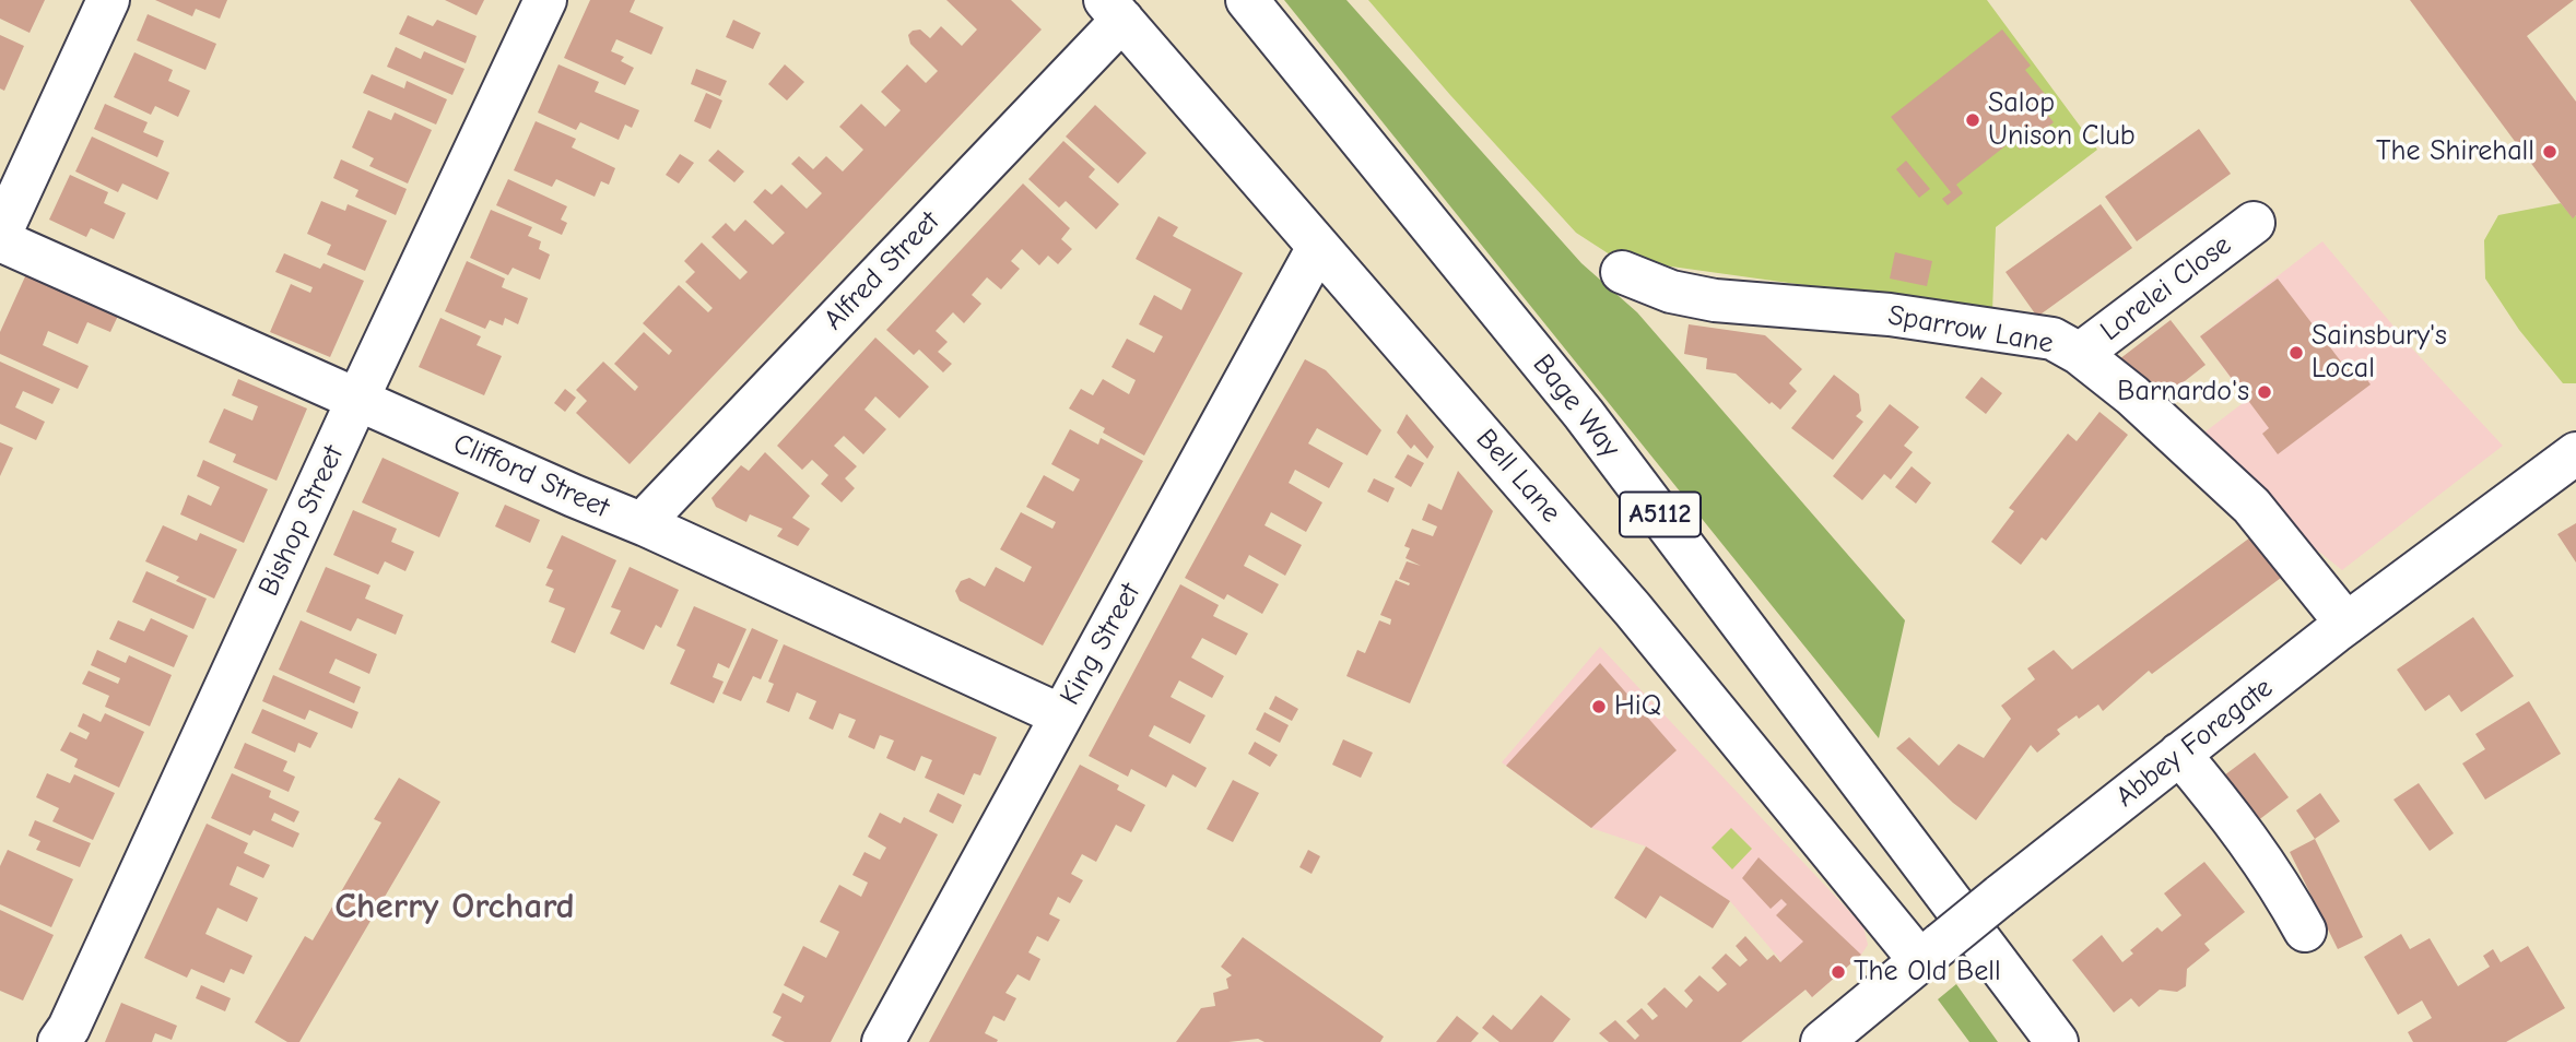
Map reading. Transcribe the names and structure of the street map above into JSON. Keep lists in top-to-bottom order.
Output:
{
  "streets": {
    "street": [
      "Alfred Street",
      "Lorelei Close",
      "Sparrow Lane",
      "Bage Way",
      "Clifford Street",
      "Bell Lane",
      "A5112",
      "Bishop Street",
      "King Street",
      "Abbey Foregate"
    ]
  },
  "crossings": [
    ["Alfred Street", "Clifford Street"],
    ["Alfred Street", "Bell Lane"],
    ["Lorelei Close", "Sparrow Lane"],
    ["Sparrow Lane", "Abbey Foregate"],
    ["Clifford Street", "Bishop Street"],
    ["Clifford Street", "King Street"],
    ["Bell Lane", "King Street"],
    ["Bell Lane", "Abbey Foregate"]
  ],
  "districts": ["Cherry Orchard"],
  "places": [
    "Salop Unison Club",
    "The Shirehall",
    "Sainsbury's Local",
    "Barnardo's",
    "HiQ",
    "The Old Bell"
  ]
}
